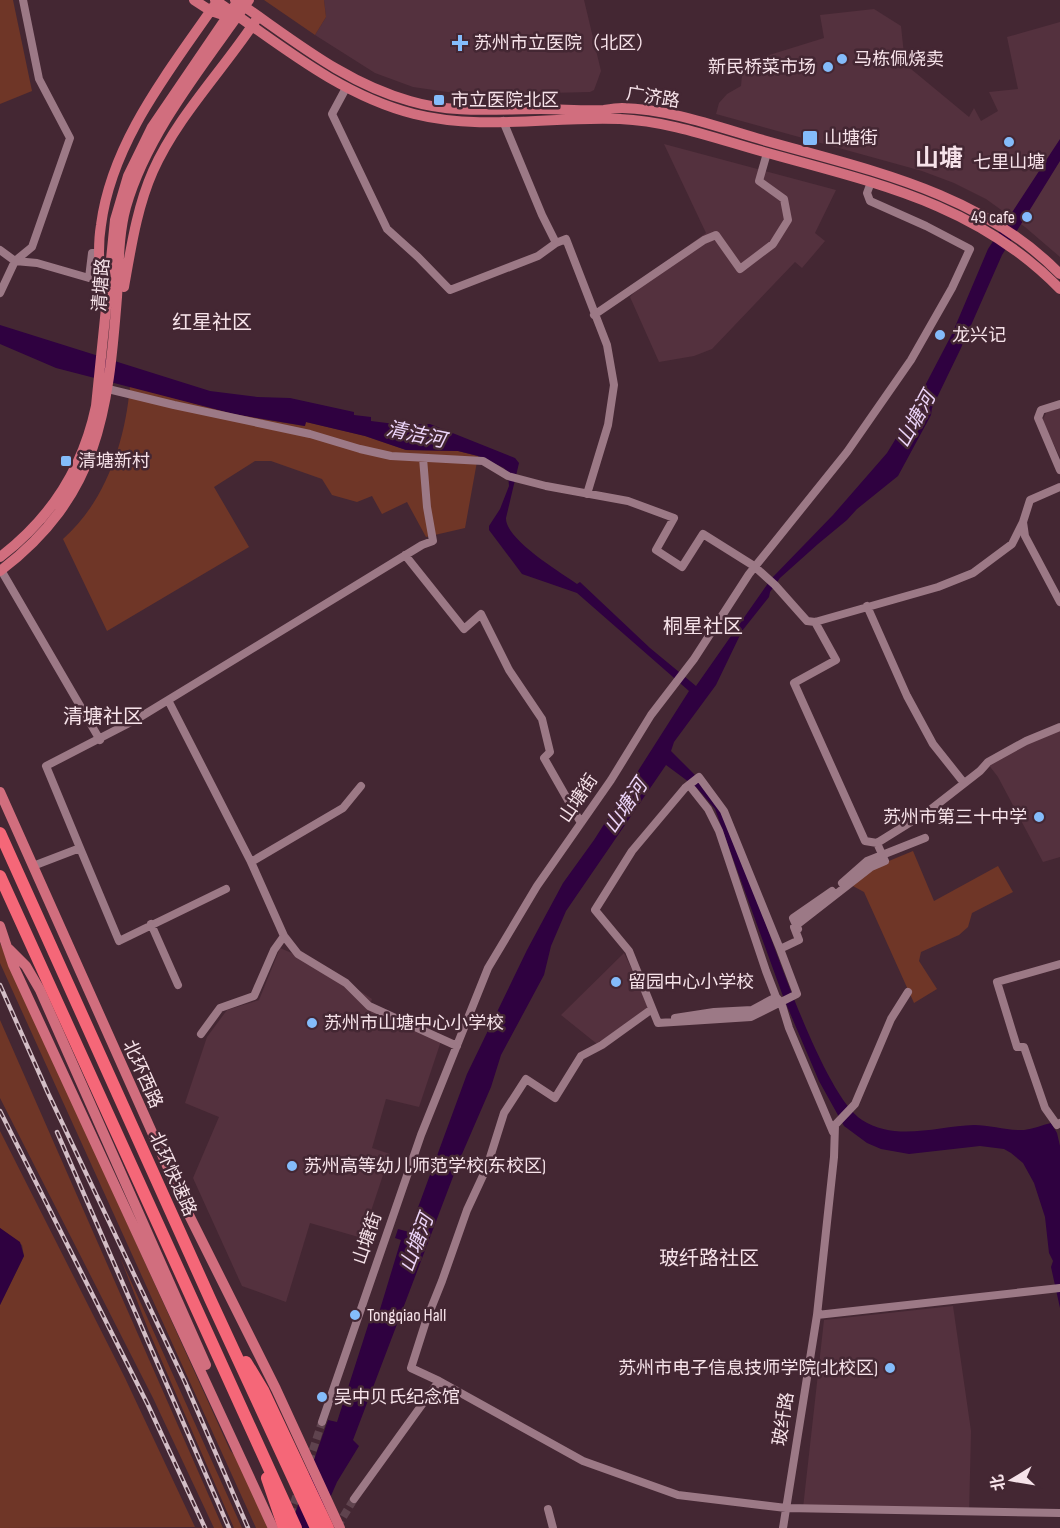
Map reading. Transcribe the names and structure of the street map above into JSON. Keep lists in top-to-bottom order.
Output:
{
  "streets": {
    "highway": ["北环快速路"],
    "main road": ["广济路", "清塘路", "北环西路"],
    "street": ["山塘街", "玻纤路"]
  },
  "crossings": [
    ["广济路", "清塘路"],
    ["广济路", "山塘街"]
  ],
  "districts": [
    "山塘",
    "红星社区",
    "桐星社区",
    "清塘社区",
    "玻纤路社区"
  ],
  "water": ["山塘河", "清洁河"],
  "places": {
    "health": ["苏州市立医院（北区）"],
    "other": [
      "马栋佩烧卖",
      "新民桥菜市场",
      "七里山塘",
      "49 cafe",
      "龙兴记",
      "苏州市第三十中学",
      "留园中心小学校",
      "苏州市山塘中心小学校",
      "苏州高等幼儿师范学校(东校区)",
      "Tongqiao Hall",
      "苏州市电子信息技师学院(北校区)",
      "吴中贝氏纪念馆"
    ],
    "transit": ["市立医院北区", "山塘街", "清塘新村"]
  },
  "north": "left"
}
